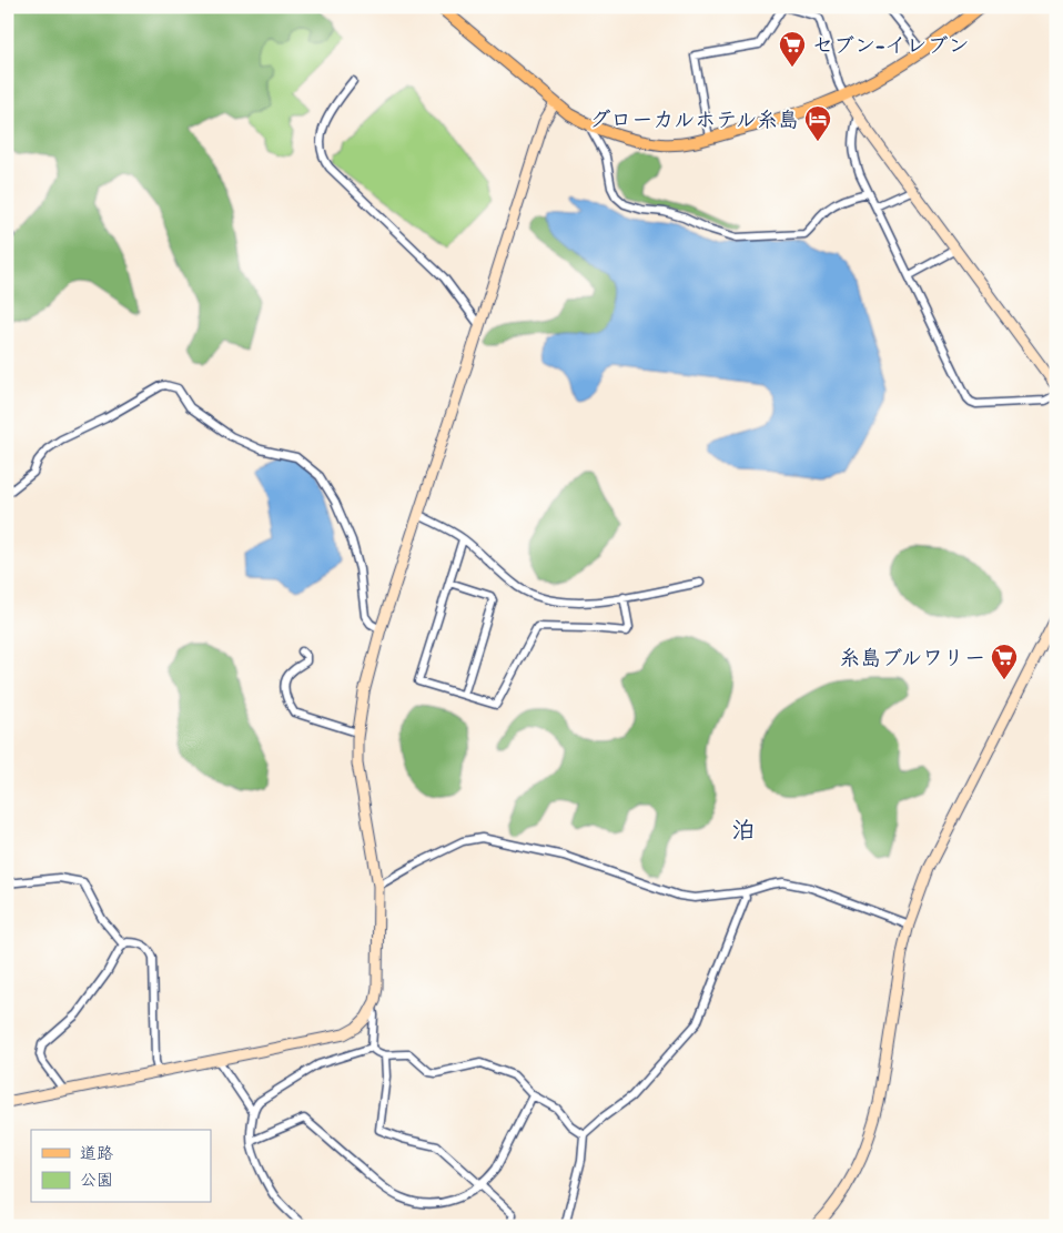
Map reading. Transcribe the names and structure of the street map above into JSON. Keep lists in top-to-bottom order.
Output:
{
  "districts": ["泊"],
  "places": {
    "supermarket": ["セブン-イレブン", "糸島ブルワリー"],
    "hotel": ["グローカルホテル糸島"]
  },
  "legend": ["道路", "公園"]
}
